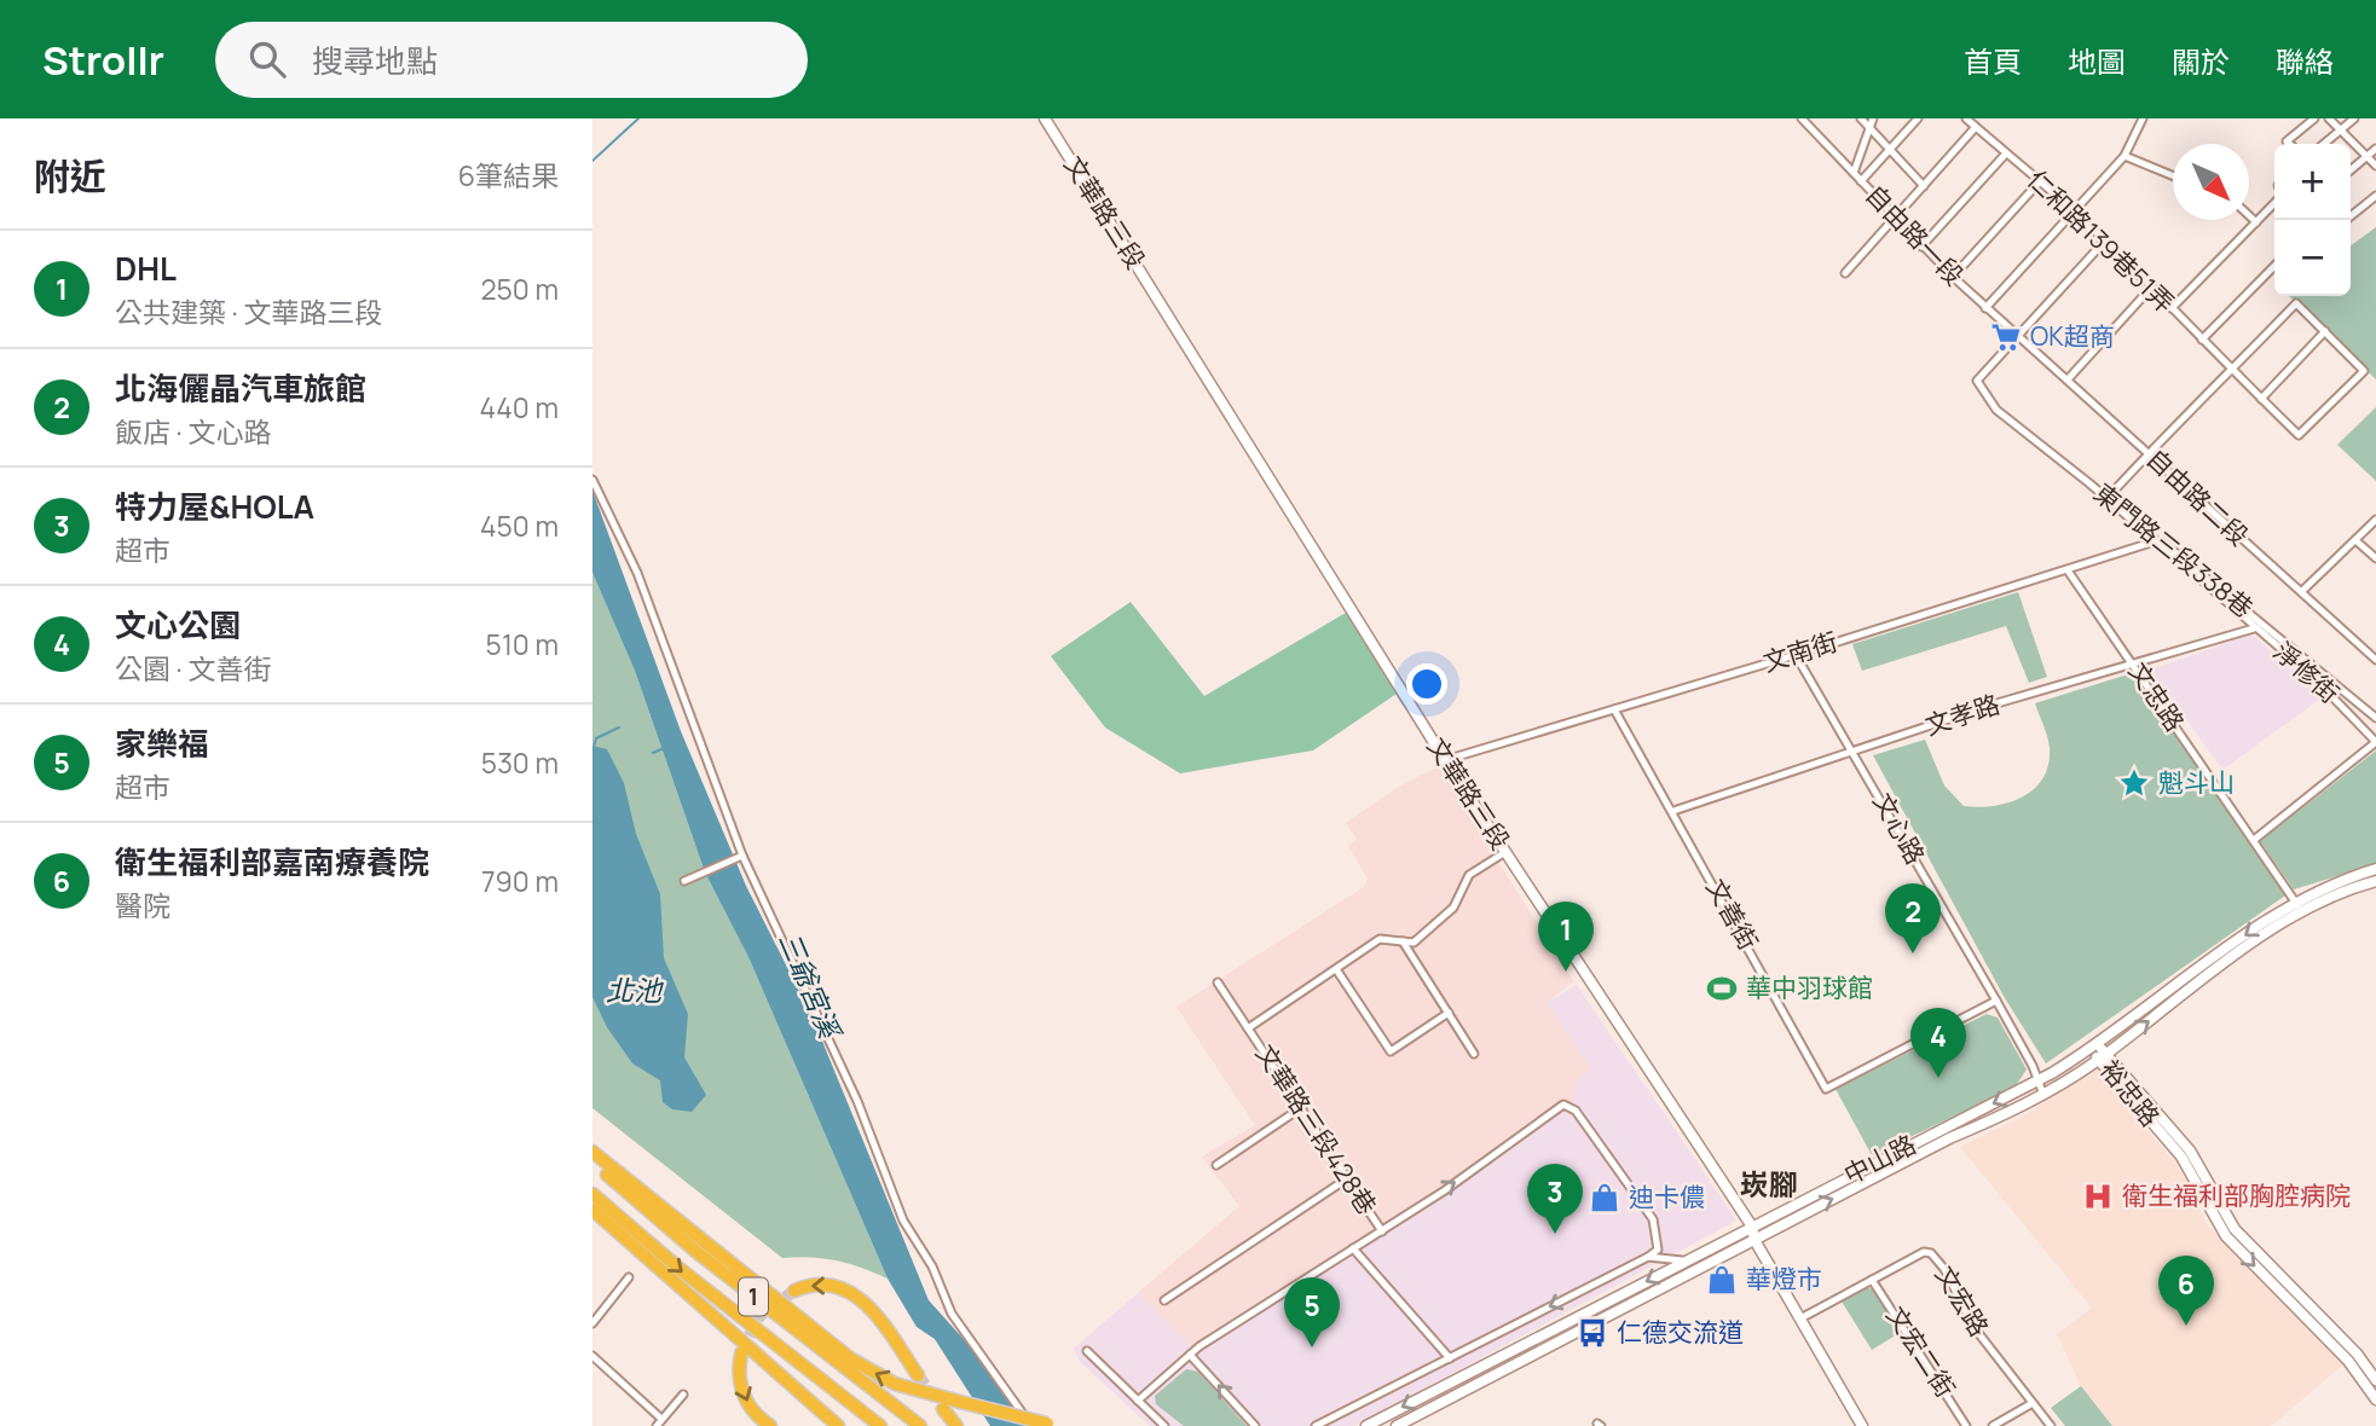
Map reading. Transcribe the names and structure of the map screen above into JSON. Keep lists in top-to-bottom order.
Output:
{
  "streets": {
    "highway": ["1"],
    "street": [
      "文華路三段",
      "自由路一段",
      "仁和路139巷51弄",
      "自由路二段",
      "東門路三段338巷",
      "文南街",
      "淨修街",
      "文忠路",
      "文孝路",
      "文心路",
      "文善街",
      "裕忠路",
      "文華路三段428巷",
      "中山路",
      "文宏路",
      "文宏二街"
    ]
  },
  "crossings": [
    ["文華路三段", "文南街"],
    ["文華路三段", "文華路三段428巷"],
    ["文華路三段", "中山路"],
    ["文華路三段", "文宏路"],
    ["自由路一段", "自由路二段"],
    ["自由路一段", "東門路三段338巷"],
    ["自由路二段", "東門路三段338巷"],
    ["東門路三段338巷", "文南街"],
    ["東門路三段338巷", "淨修街"],
    ["文南街", "淨修街"],
    ["文南街", "文忠路"],
    ["文南街", "文心路"],
    ["文南街", "文善街"],
    ["淨修街", "文孝路"],
    ["文忠路", "文孝路"],
    ["文忠路", "中山路"],
    ["文孝路", "文心路"],
    ["文孝路", "文善街"],
    ["文心路", "文善街"],
    ["文心路", "中山路"],
    ["裕忠路", "中山路"],
    ["文宏路", "文宏二街"]
  ],
  "districts": ["崁腳"],
  "water": ["三爺宮溪", "北池"],
  "places": {
    "supermarket": ["OK超商"],
    "place": ["魁斗山"],
    "sports": ["華中羽球館"],
    "hospital": ["衛生福利部胸腔病院"],
    "shop": ["迪卡儂", "華燈市"],
    "bus stop": ["仁德交流道"]
  },
  "north": "bottom right",
  "page": {
    "header": "Strollr",
    "search": "搜尋地點",
    "nav": [
      "首頁",
      "地圖",
      "關於",
      "聯絡"
    ],
    "heading": ["附近", "6筆結果"],
    "map_buttons": ["+", "−"],
    "list": [
      {
        "mark": "1",
        "name": "DHL",
        "note": "公共建築 · 文華路三段",
        "value": "250 m"
      },
      {
        "mark": "2",
        "name": "北海儷晶汽車旅館",
        "note": "飯店 · 文心路",
        "value": "440 m"
      },
      {
        "mark": "3",
        "name": "特力屋&HOLA",
        "note": "超市",
        "value": "450 m"
      },
      {
        "mark": "4",
        "name": "文心公園",
        "note": "公園 · 文善街",
        "value": "510 m"
      },
      {
        "mark": "5",
        "name": "家樂福",
        "note": "超市",
        "value": "530 m"
      },
      {
        "mark": "6",
        "name": "衛生福利部嘉南療養院",
        "note": "醫院",
        "value": "790 m"
      }
    ],
    "pins": [
      "2",
      "1",
      "4",
      "3",
      "6",
      "5"
    ]
  }
}
